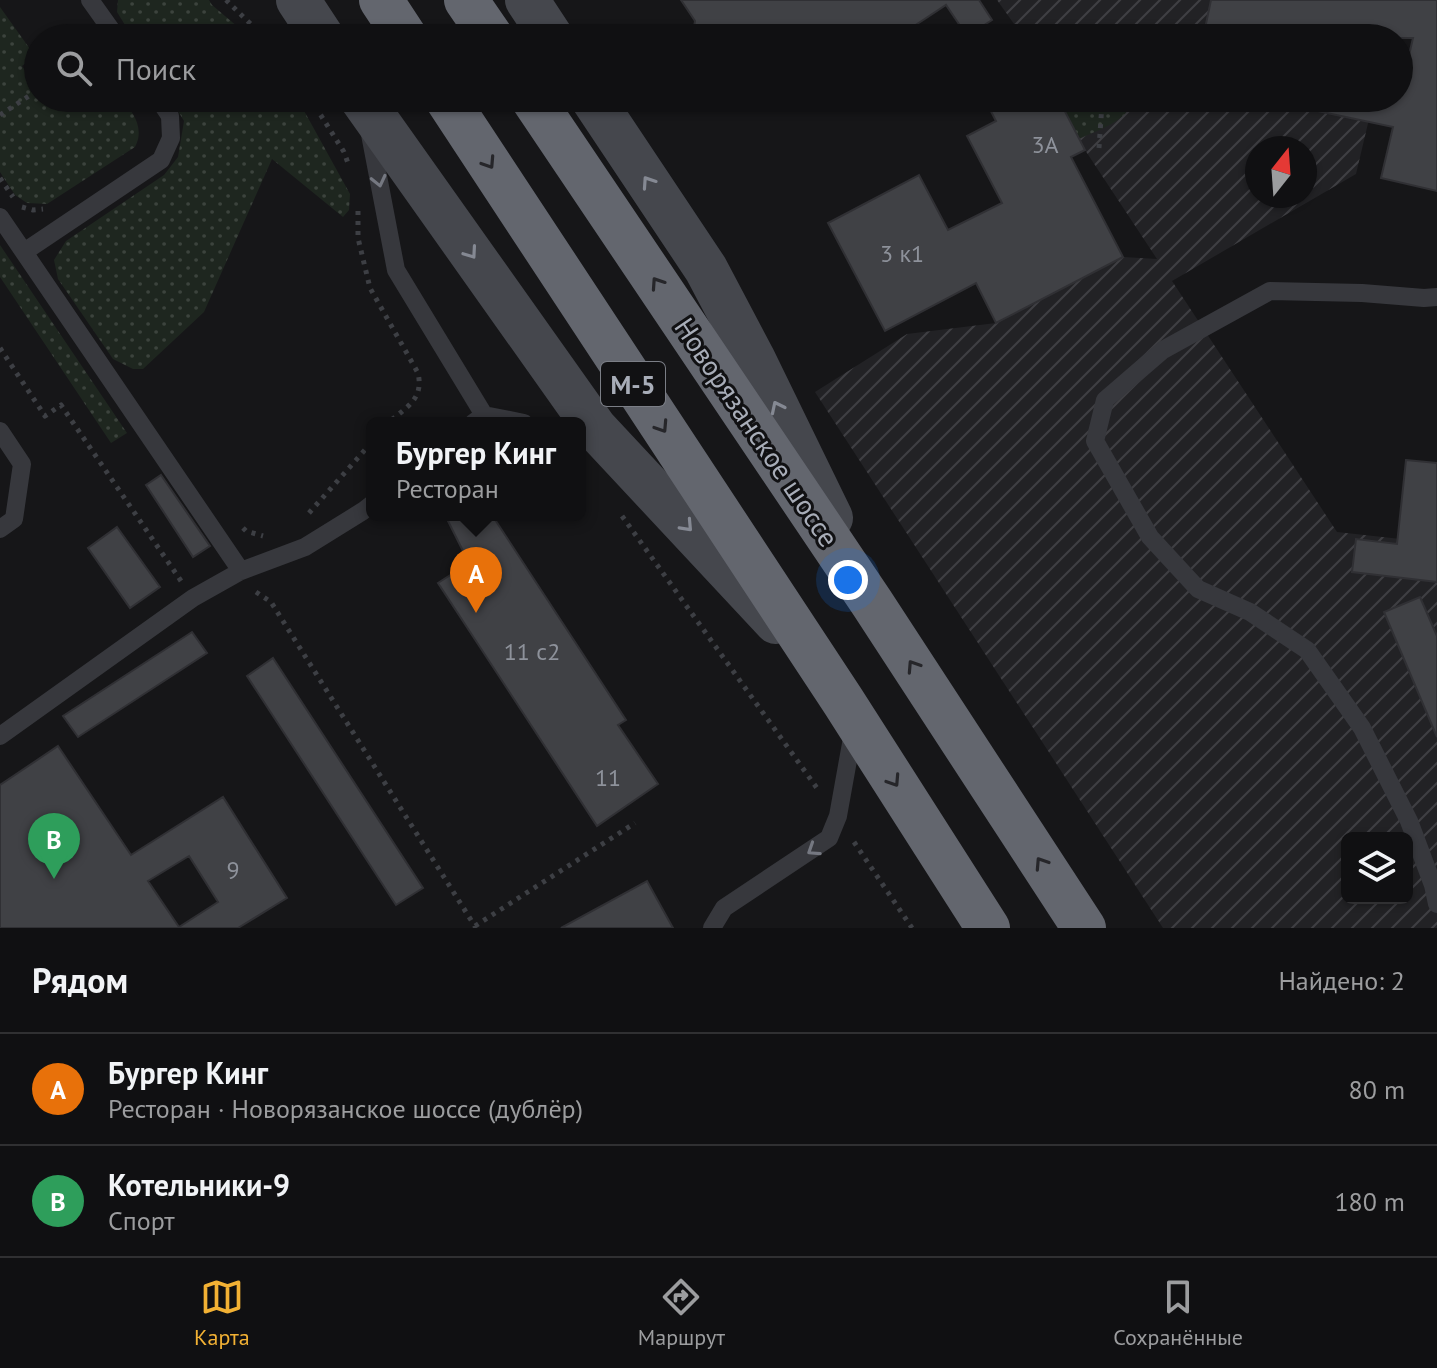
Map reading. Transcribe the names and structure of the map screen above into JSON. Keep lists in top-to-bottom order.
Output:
{
  "streets": {
    "highway": ["М-5", "Новорязанское шоссе"]
  },
  "house_numbers": [
    "3А",
    "3 к1",
    "11 с2",
    "11",
    "9"
  ],
  "north": "top",
  "page": {
    "search": "Поиск",
    "popup": ["Бургер Кинг", "Ресторан"],
    "pins": ["A", "B"],
    "heading": ["Рядом", "Найдено: 2"],
    "list": [
      {
        "mark": "A",
        "name": "Бургер Кинг",
        "note": "Ресторан · Новорязанское шоссе (дублёр)",
        "value": "80 m"
      },
      {
        "mark": "B",
        "name": "Котельники-9",
        "note": "Спорт",
        "value": "180 m"
      }
    ],
    "nav": ["Карта", "Маршрут", "Сохранённые"]
  }
}
